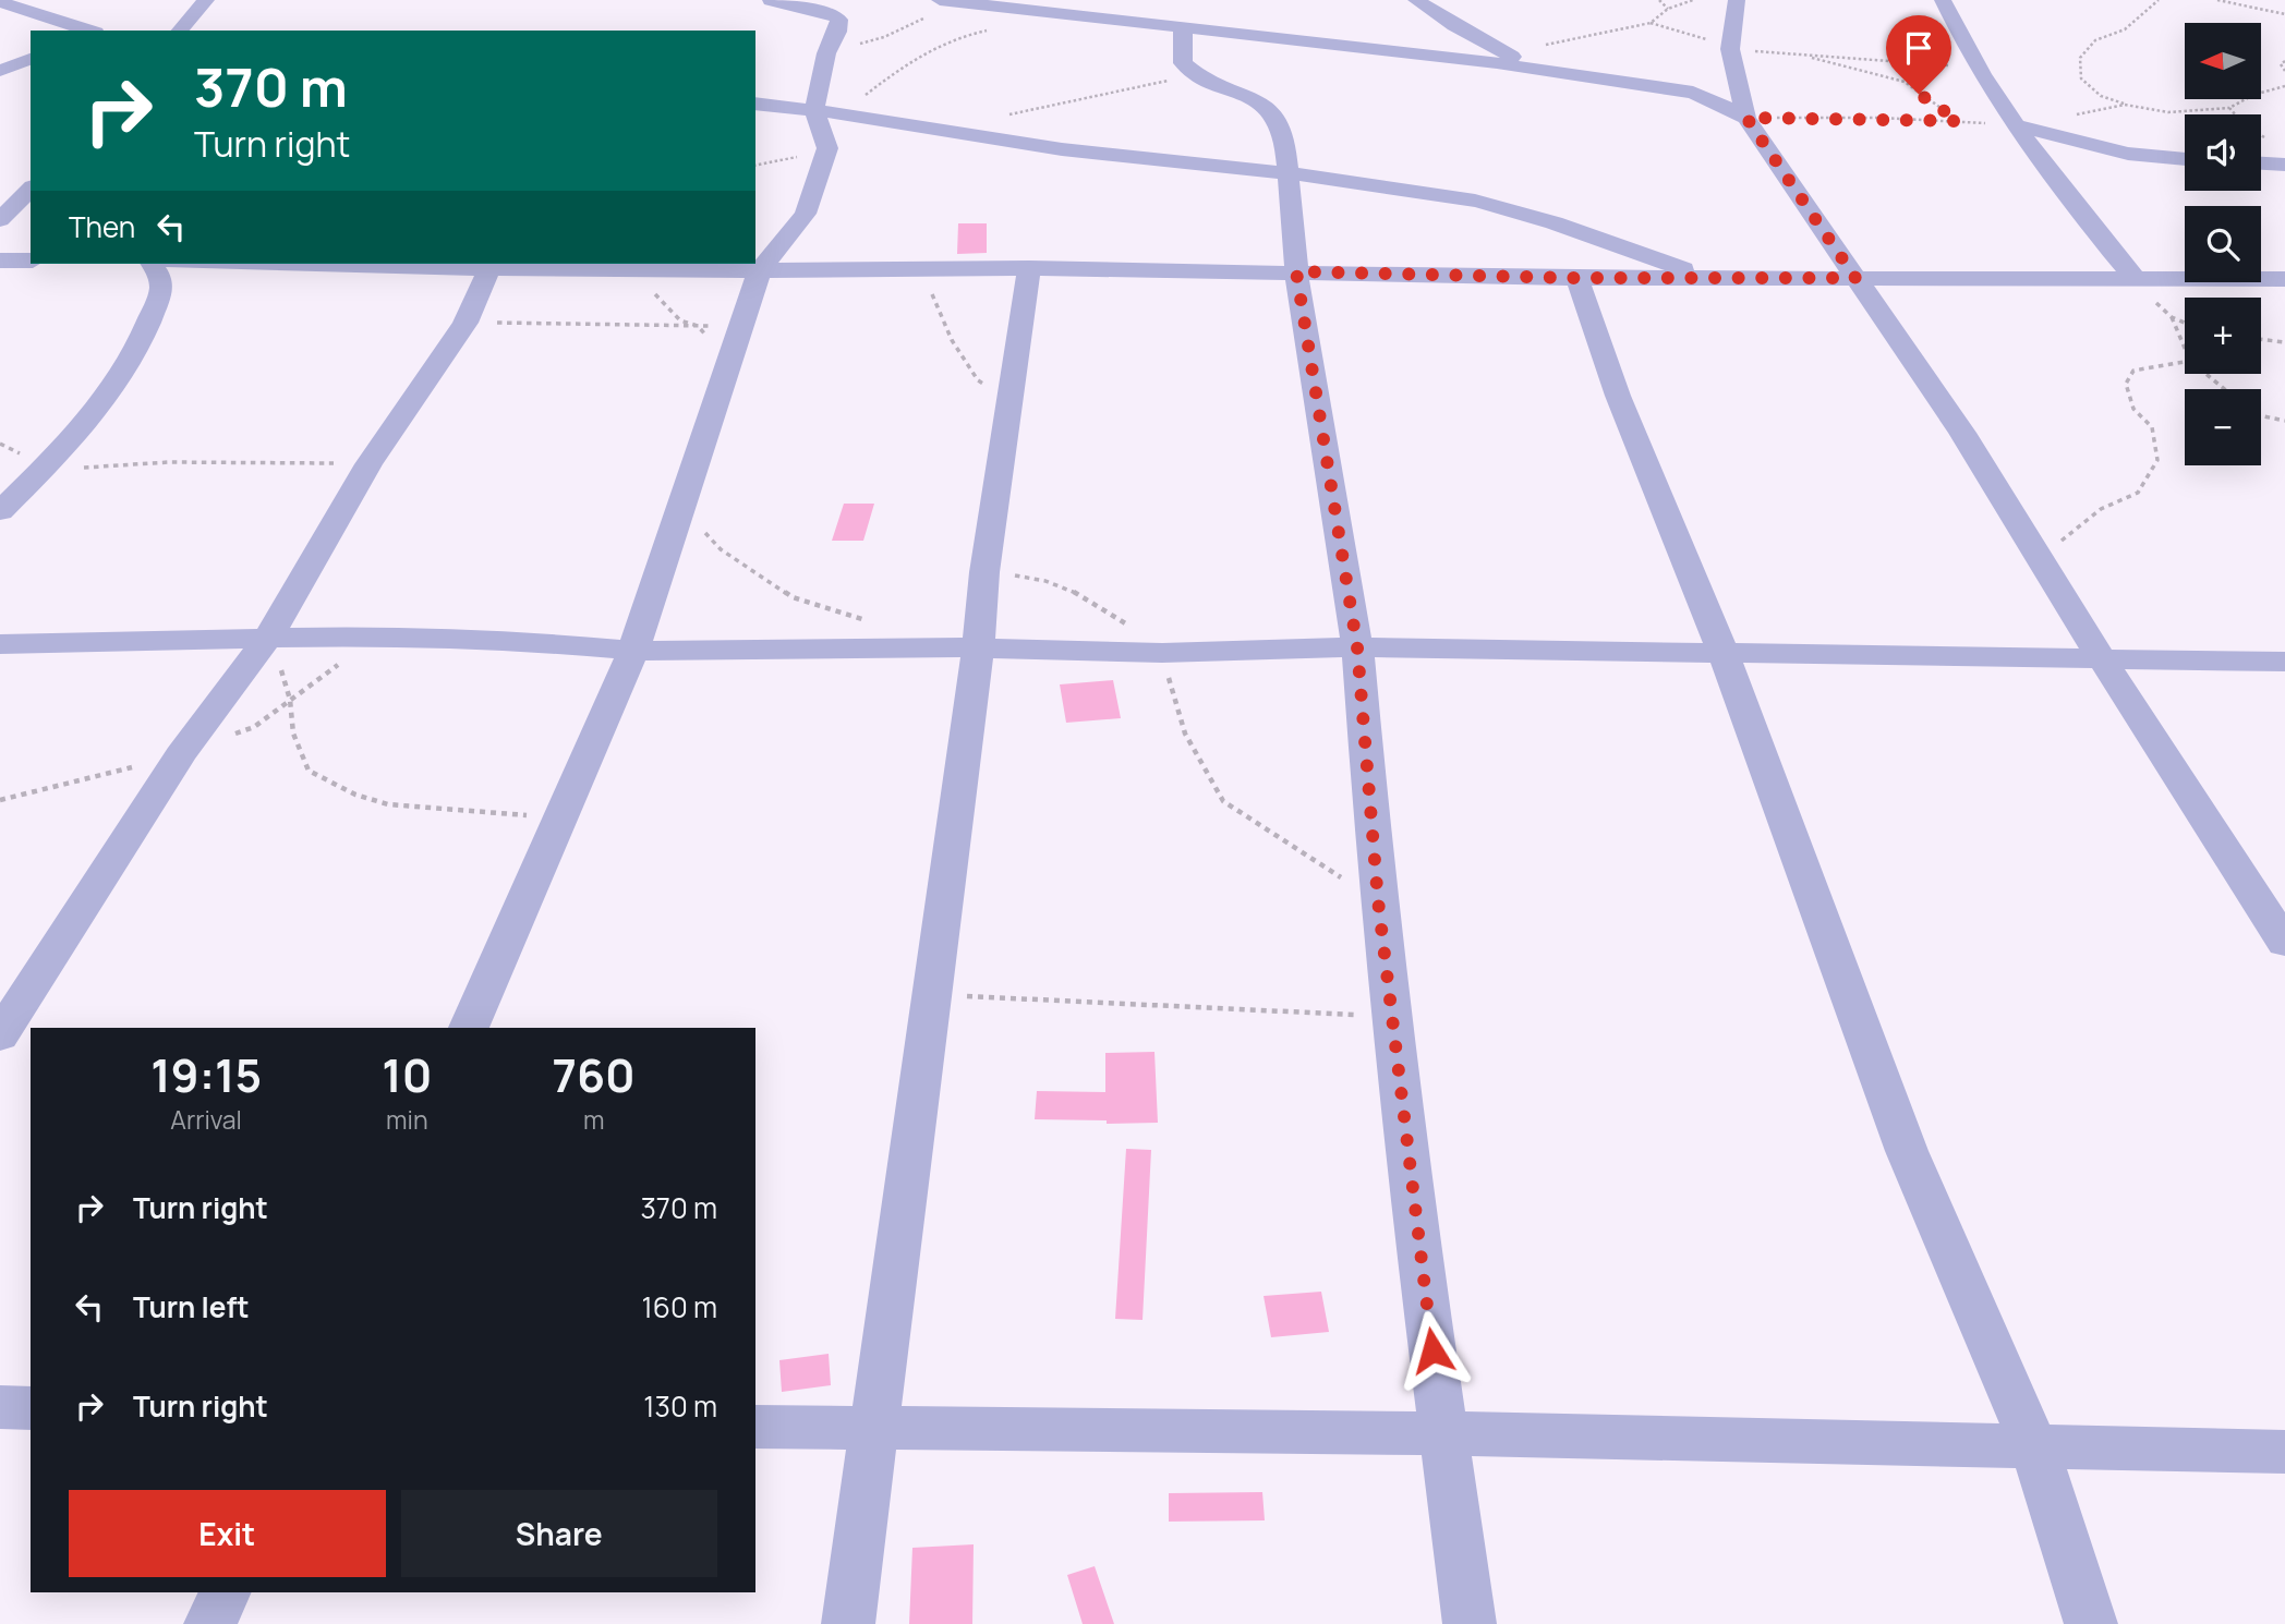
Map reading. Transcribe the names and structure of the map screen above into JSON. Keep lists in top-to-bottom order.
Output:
{
  "north": "left",
  "page": {
    "map_buttons": ["+", "−"],
    "turn": ["370 m", "Turn right"],
    "then": "Then",
    "eta": [
      "19:15",
      "Arrival",
      "10",
      "min",
      "760",
      "m"
    ],
    "list": [
      {
        "name": "Turn right",
        "value": "370 m"
      },
      {
        "name": "Turn left",
        "value": "160 m"
      },
      {
        "name": "Turn right",
        "value": "130 m"
      }
    ],
    "buttons": ["Exit", "Share"]
  }
}
